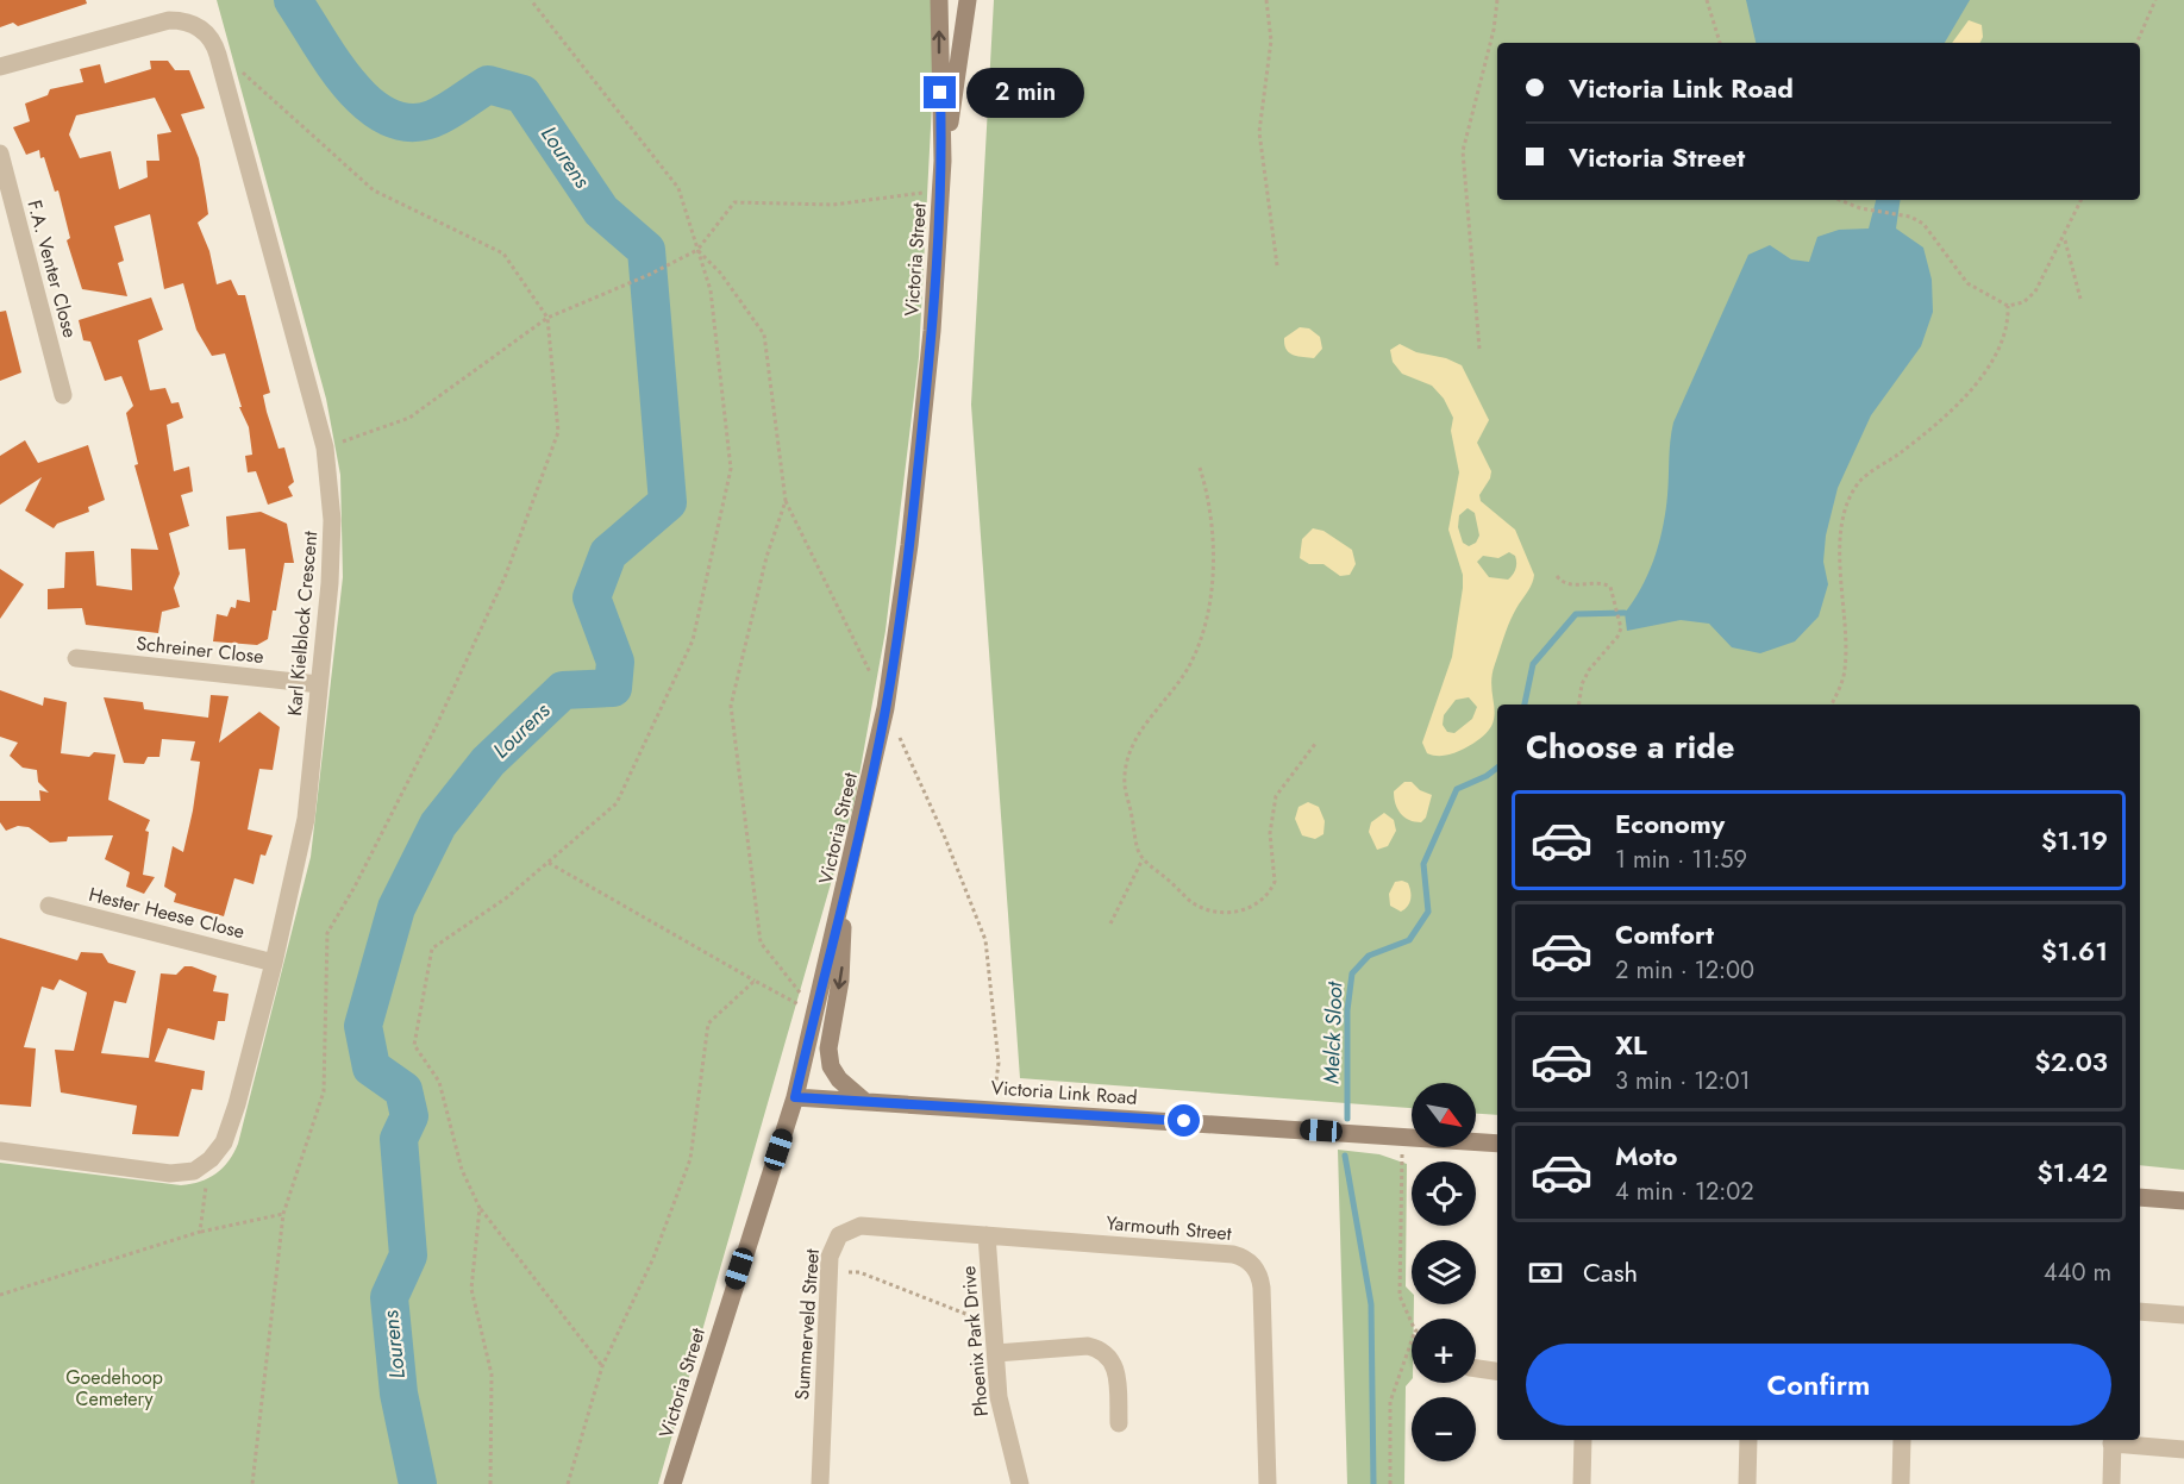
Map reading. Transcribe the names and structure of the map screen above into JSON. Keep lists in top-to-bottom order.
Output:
{
  "streets": {
    "main road": ["Victoria Street", "Victoria Link Road"],
    "street": [
      "F.A. Venter Close",
      "Karl Kielblock Crescent",
      "Schreiner Close",
      "Hester Heese Close",
      "Yarmouth Street",
      "Summerveld Street",
      "Phoenix Park Drive"
    ]
  },
  "crossings": [
    ["Victoria Street", "Victoria Link Road"],
    ["Karl Kielblock Crescent", "Schreiner Close"],
    ["Karl Kielblock Crescent", "Hester Heese Close"],
    ["Yarmouth Street", "Summerveld Street"],
    ["Yarmouth Street", "Phoenix Park Drive"],
    ["Summerveld Street", "Phoenix Park Drive"]
  ],
  "water": ["Lourens", "Melck Sloot"],
  "parks": ["Goedehoop Cemetery"],
  "north": "bottom right",
  "page": {
    "banner": ["Victoria Link Road", "Victoria Street"],
    "bubble": "2 min",
    "heading": "Choose a ride",
    "list": [
      {
        "name": "Economy",
        "note": "1 min · 11:59",
        "value": "$1.19"
      },
      {
        "name": "Comfort",
        "note": "2 min · 12:00",
        "value": "$1.61"
      },
      {
        "name": "XL",
        "note": "3 min · 12:01",
        "value": "$2.03"
      },
      {
        "name": "Moto",
        "note": "4 min · 12:02",
        "value": "$1.42"
      }
    ],
    "map_buttons": ["+", "−"],
    "pay": ["Cash", "440 m"],
    "buttons": "Confirm"
  }
}
